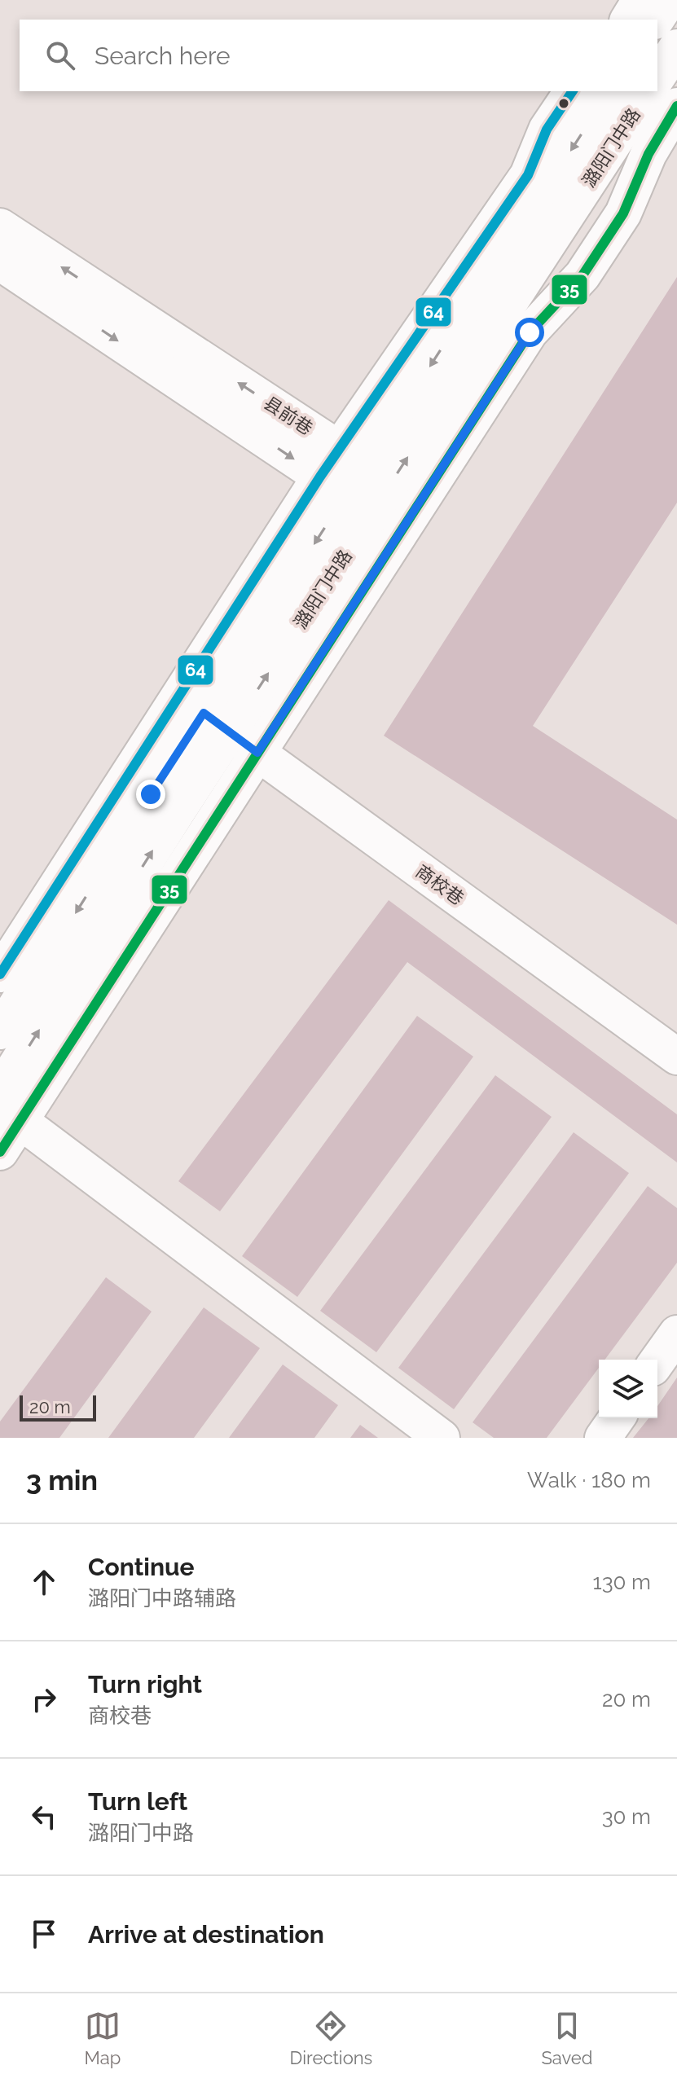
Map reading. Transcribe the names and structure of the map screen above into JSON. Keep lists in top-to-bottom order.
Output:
{
  "streets": {
    "street": ["潞阳门中路", "县前巷", "商校巷"]
  },
  "crossings": [
    ["潞阳门中路", "县前巷"],
    ["潞阳门中路", "商校巷"]
  ],
  "lines": ["transit line 64", "transit line 35"],
  "scale_bar": "20 m",
  "page": {
    "search": "Search here",
    "scale": "20 m",
    "heading": ["3 min", "Walk · 180 m"],
    "list": [
      ["Continue", "潞阳门中路辅路", "130 m"],
      ["Turn right", "商校巷", "20 m"],
      ["Turn left", "潞阳门中路", "30 m"],
      "Arrive at destination"
    ],
    "nav": ["Map", "Directions", "Saved"]
  }
}
